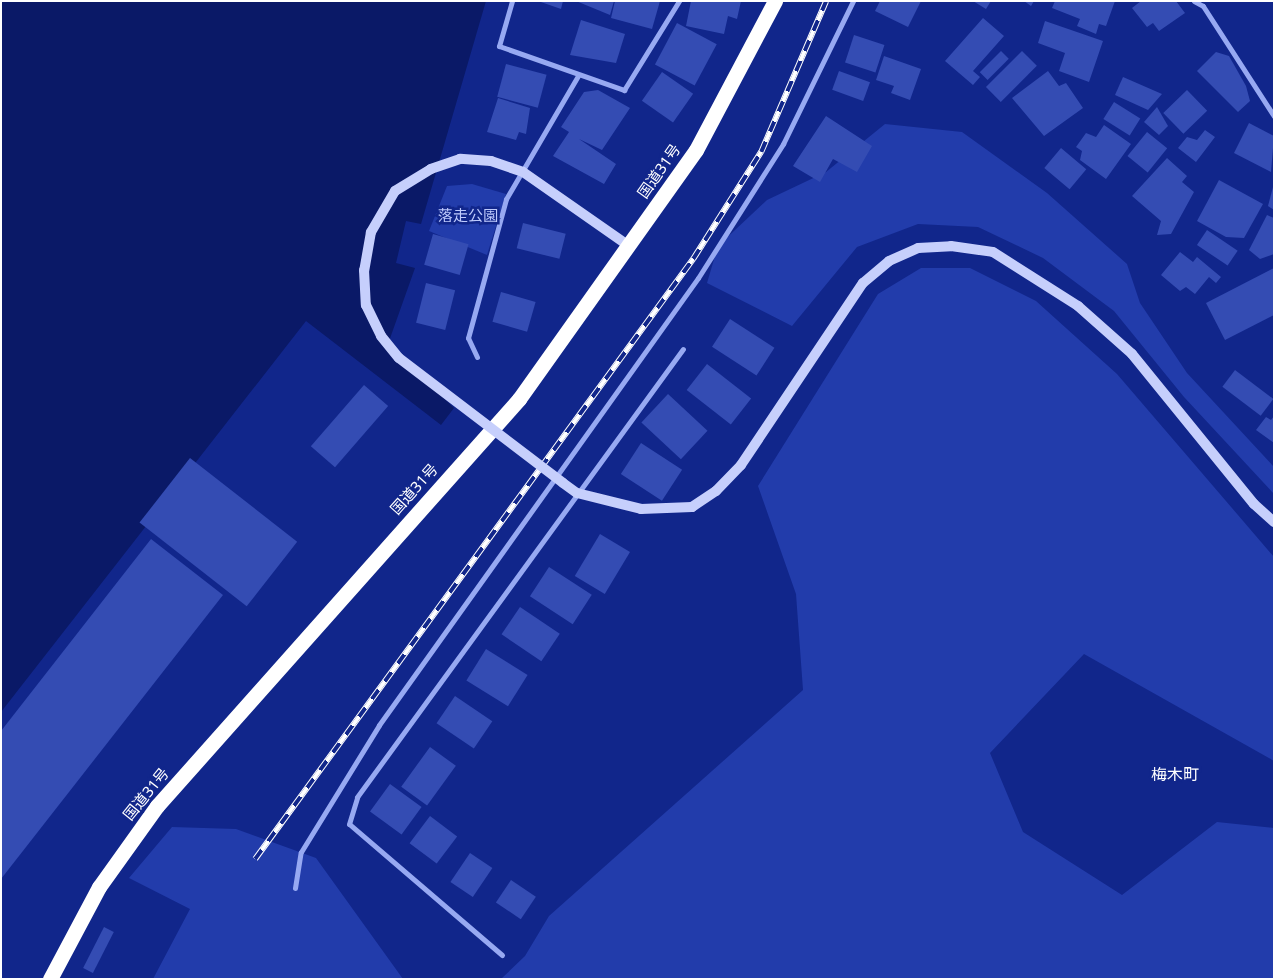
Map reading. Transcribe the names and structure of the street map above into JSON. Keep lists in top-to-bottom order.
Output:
{
  "streets": {
    "highway": ["国道31号"]
  },
  "districts": ["梅木町"],
  "parks": ["落走公園"]
}
